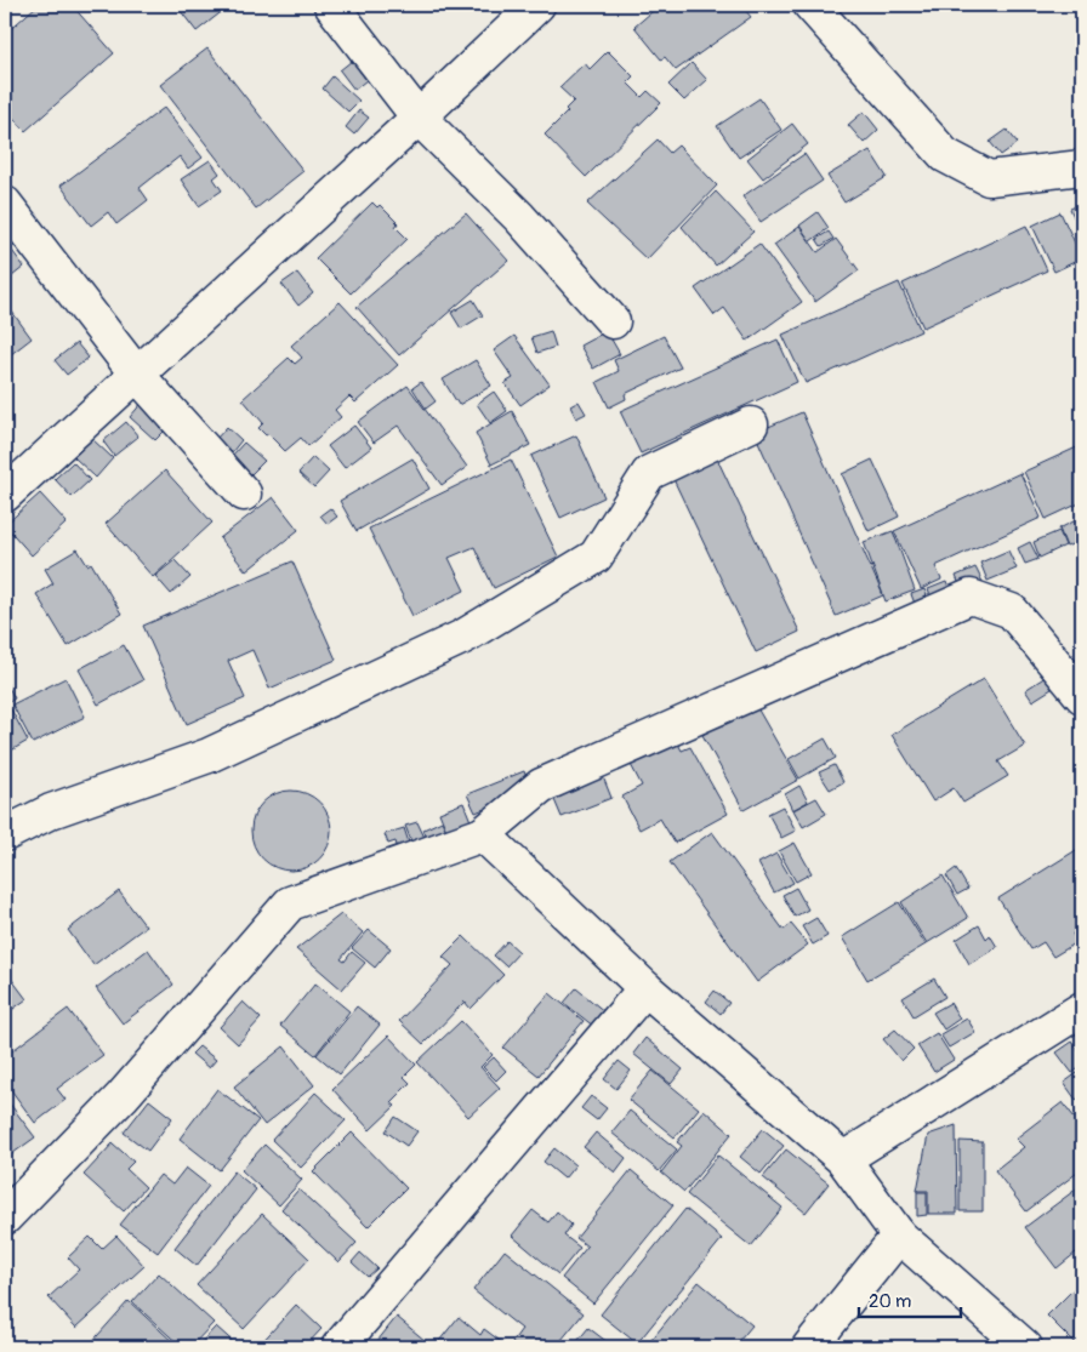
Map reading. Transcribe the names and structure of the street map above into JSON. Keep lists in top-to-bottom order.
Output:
{
  "scale_bar": "20 m"
}
